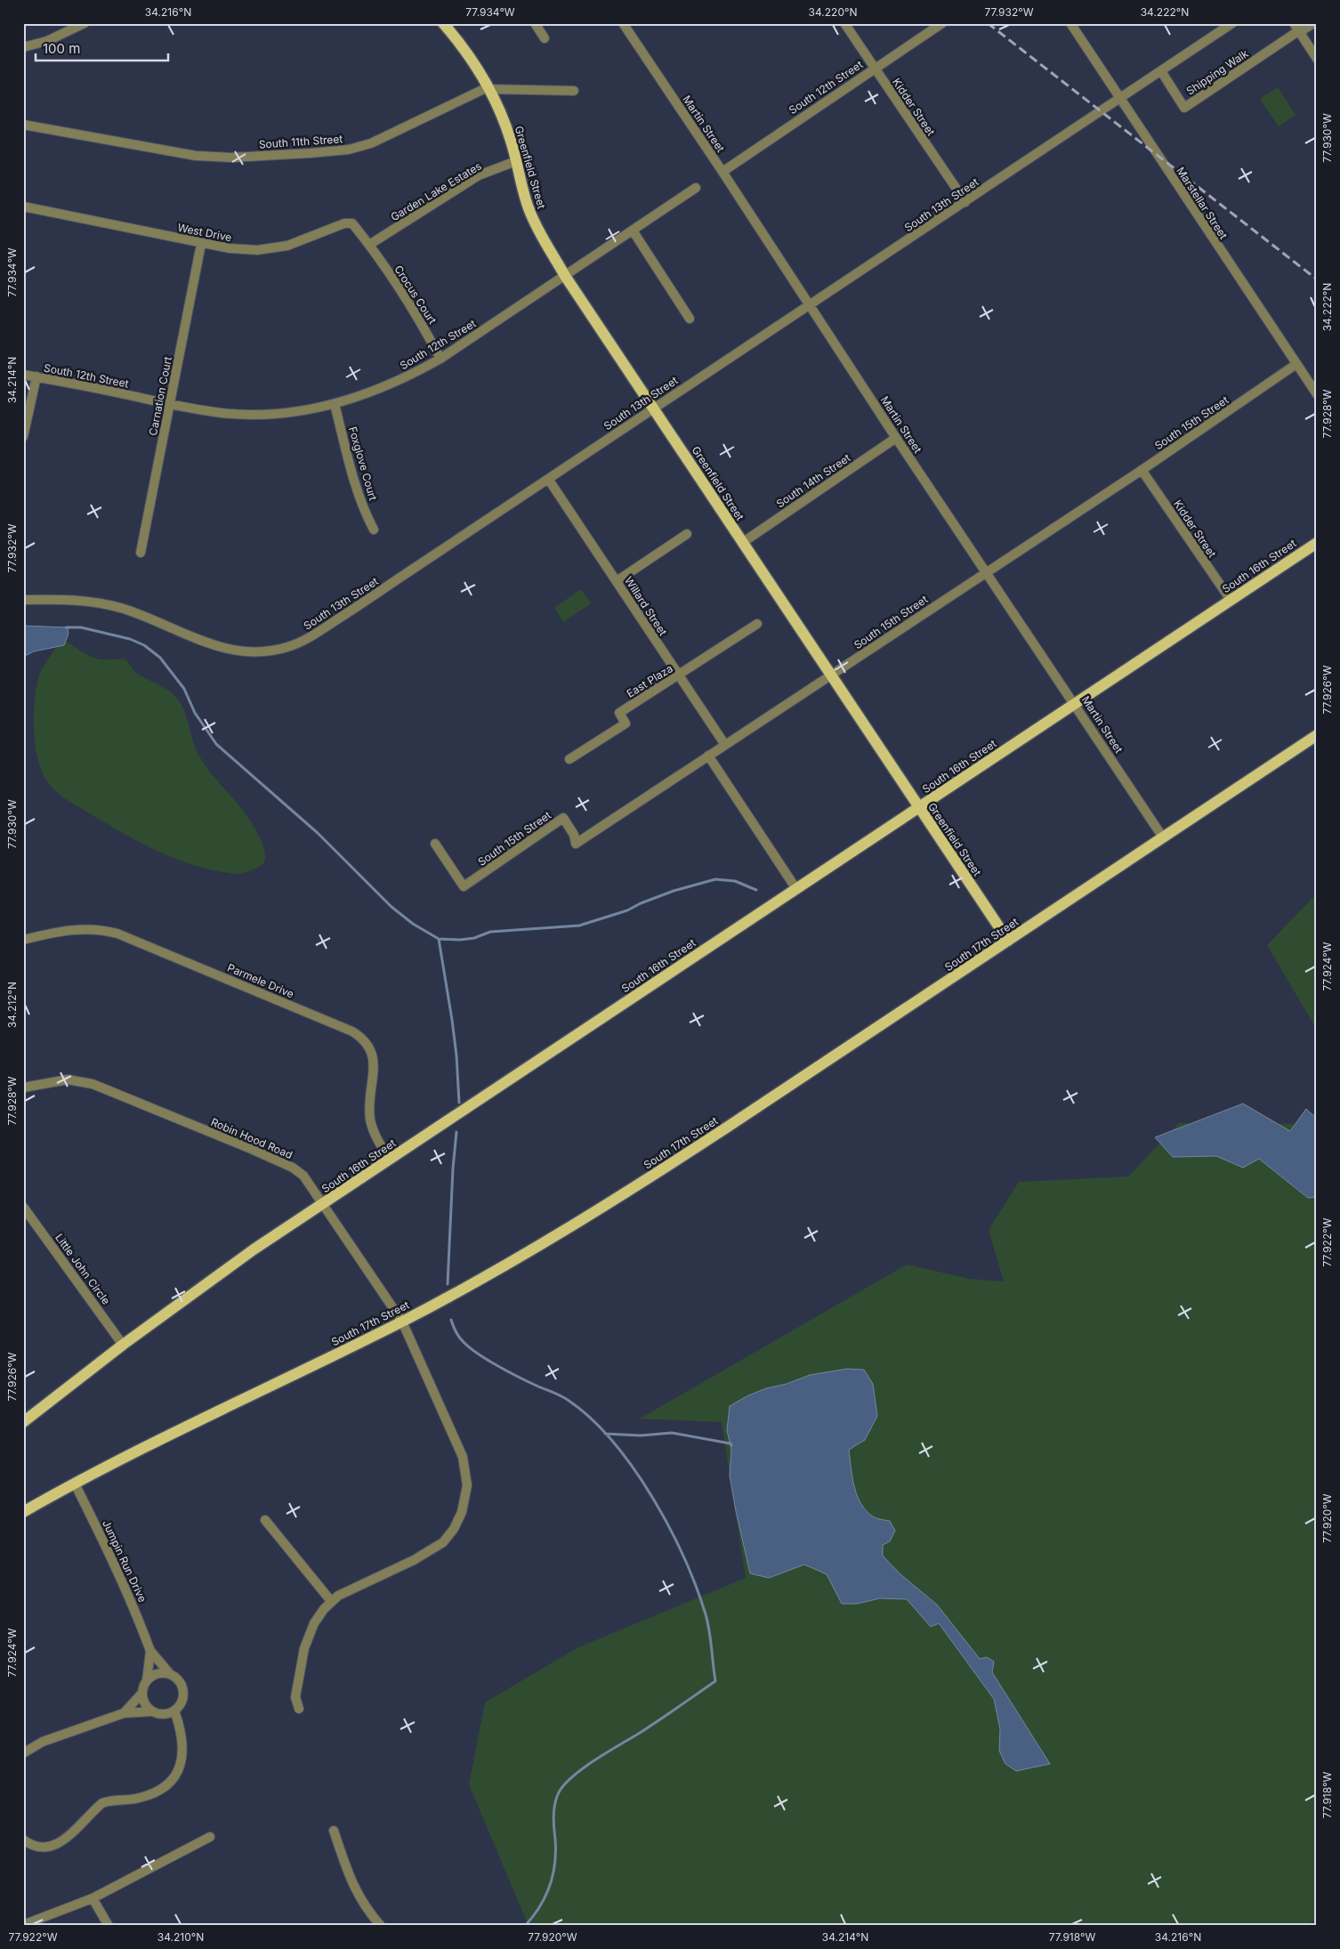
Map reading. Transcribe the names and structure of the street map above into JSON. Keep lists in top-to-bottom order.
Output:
{
  "streets": {
    "main road": ["Greenfield Street", "South 16th Street", "South 17th Street"],
    "street": [
      "Shipping Walk",
      "South 12th Street",
      "Kidder Street",
      "Martin Street",
      "South 11th Street",
      "Garden Lake Estates",
      "Marstellar Street",
      "South 13th Street",
      "West Drive",
      "Crocus Court",
      "Carnation Court",
      "South 15th Street",
      "Foxglove Court",
      "South 14th Street",
      "Willard Street",
      "East Plaza",
      "Parmele Drive",
      "Robin Hood Road",
      "Little John Circle",
      "Jumpin Run Drive"
    ]
  },
  "crossings": [
    ["Shipping Walk", "South 13th Street"],
    ["South 12th Street", "Kidder Street"],
    ["South 12th Street", "Martin Street"],
    ["South 12th Street", "Greenfield Street"],
    ["South 12th Street", "Crocus Court"],
    ["South 12th Street", "Carnation Court"],
    ["South 12th Street", "Foxglove Court"],
    ["Kidder Street", "South 13th Street"],
    ["Kidder Street", "South 15th Street"],
    ["Kidder Street", "South 16th Street"],
    ["Martin Street", "South 13th Street"],
    ["Martin Street", "South 15th Street"],
    ["Martin Street", "South 14th Street"],
    ["Martin Street", "South 16th Street"],
    ["Martin Street", "South 17th Street"],
    ["South 11th Street", "Greenfield Street"],
    ["Greenfield Street", "Garden Lake Estates"],
    ["Greenfield Street", "South 13th Street"],
    ["Greenfield Street", "South 15th Street"],
    ["Greenfield Street", "South 14th Street"],
    ["Greenfield Street", "South 16th Street"],
    ["Greenfield Street", "South 17th Street"],
    ["Garden Lake Estates", "West Drive"],
    ["Garden Lake Estates", "Crocus Court"],
    ["Marstellar Street", "South 13th Street"],
    ["Marstellar Street", "South 15th Street"],
    ["South 13th Street", "Willard Street"],
    ["West Drive", "Crocus Court"],
    ["West Drive", "Carnation Court"],
    ["South 15th Street", "Willard Street"],
    ["South 16th Street", "Parmele Drive"],
    ["South 16th Street", "Robin Hood Road"],
    ["South 16th Street", "Little John Circle"],
    ["Willard Street", "East Plaza"],
    ["South 17th Street", "Robin Hood Road"],
    ["South 17th Street", "Jumpin Run Drive"]
  ],
  "scale_bar": "100 m",
  "coordinates": [
    "34.216°N",
    "77.934°W",
    "34.220°N",
    "77.932°W",
    "34.222°N",
    "77.930°W",
    "34.214°N",
    "77.928°W",
    "77.926°W",
    "77.924°W",
    "34.212°N",
    "77.922°W",
    "77.920°W",
    "77.918°W",
    "34.210°N"
  ]
}
